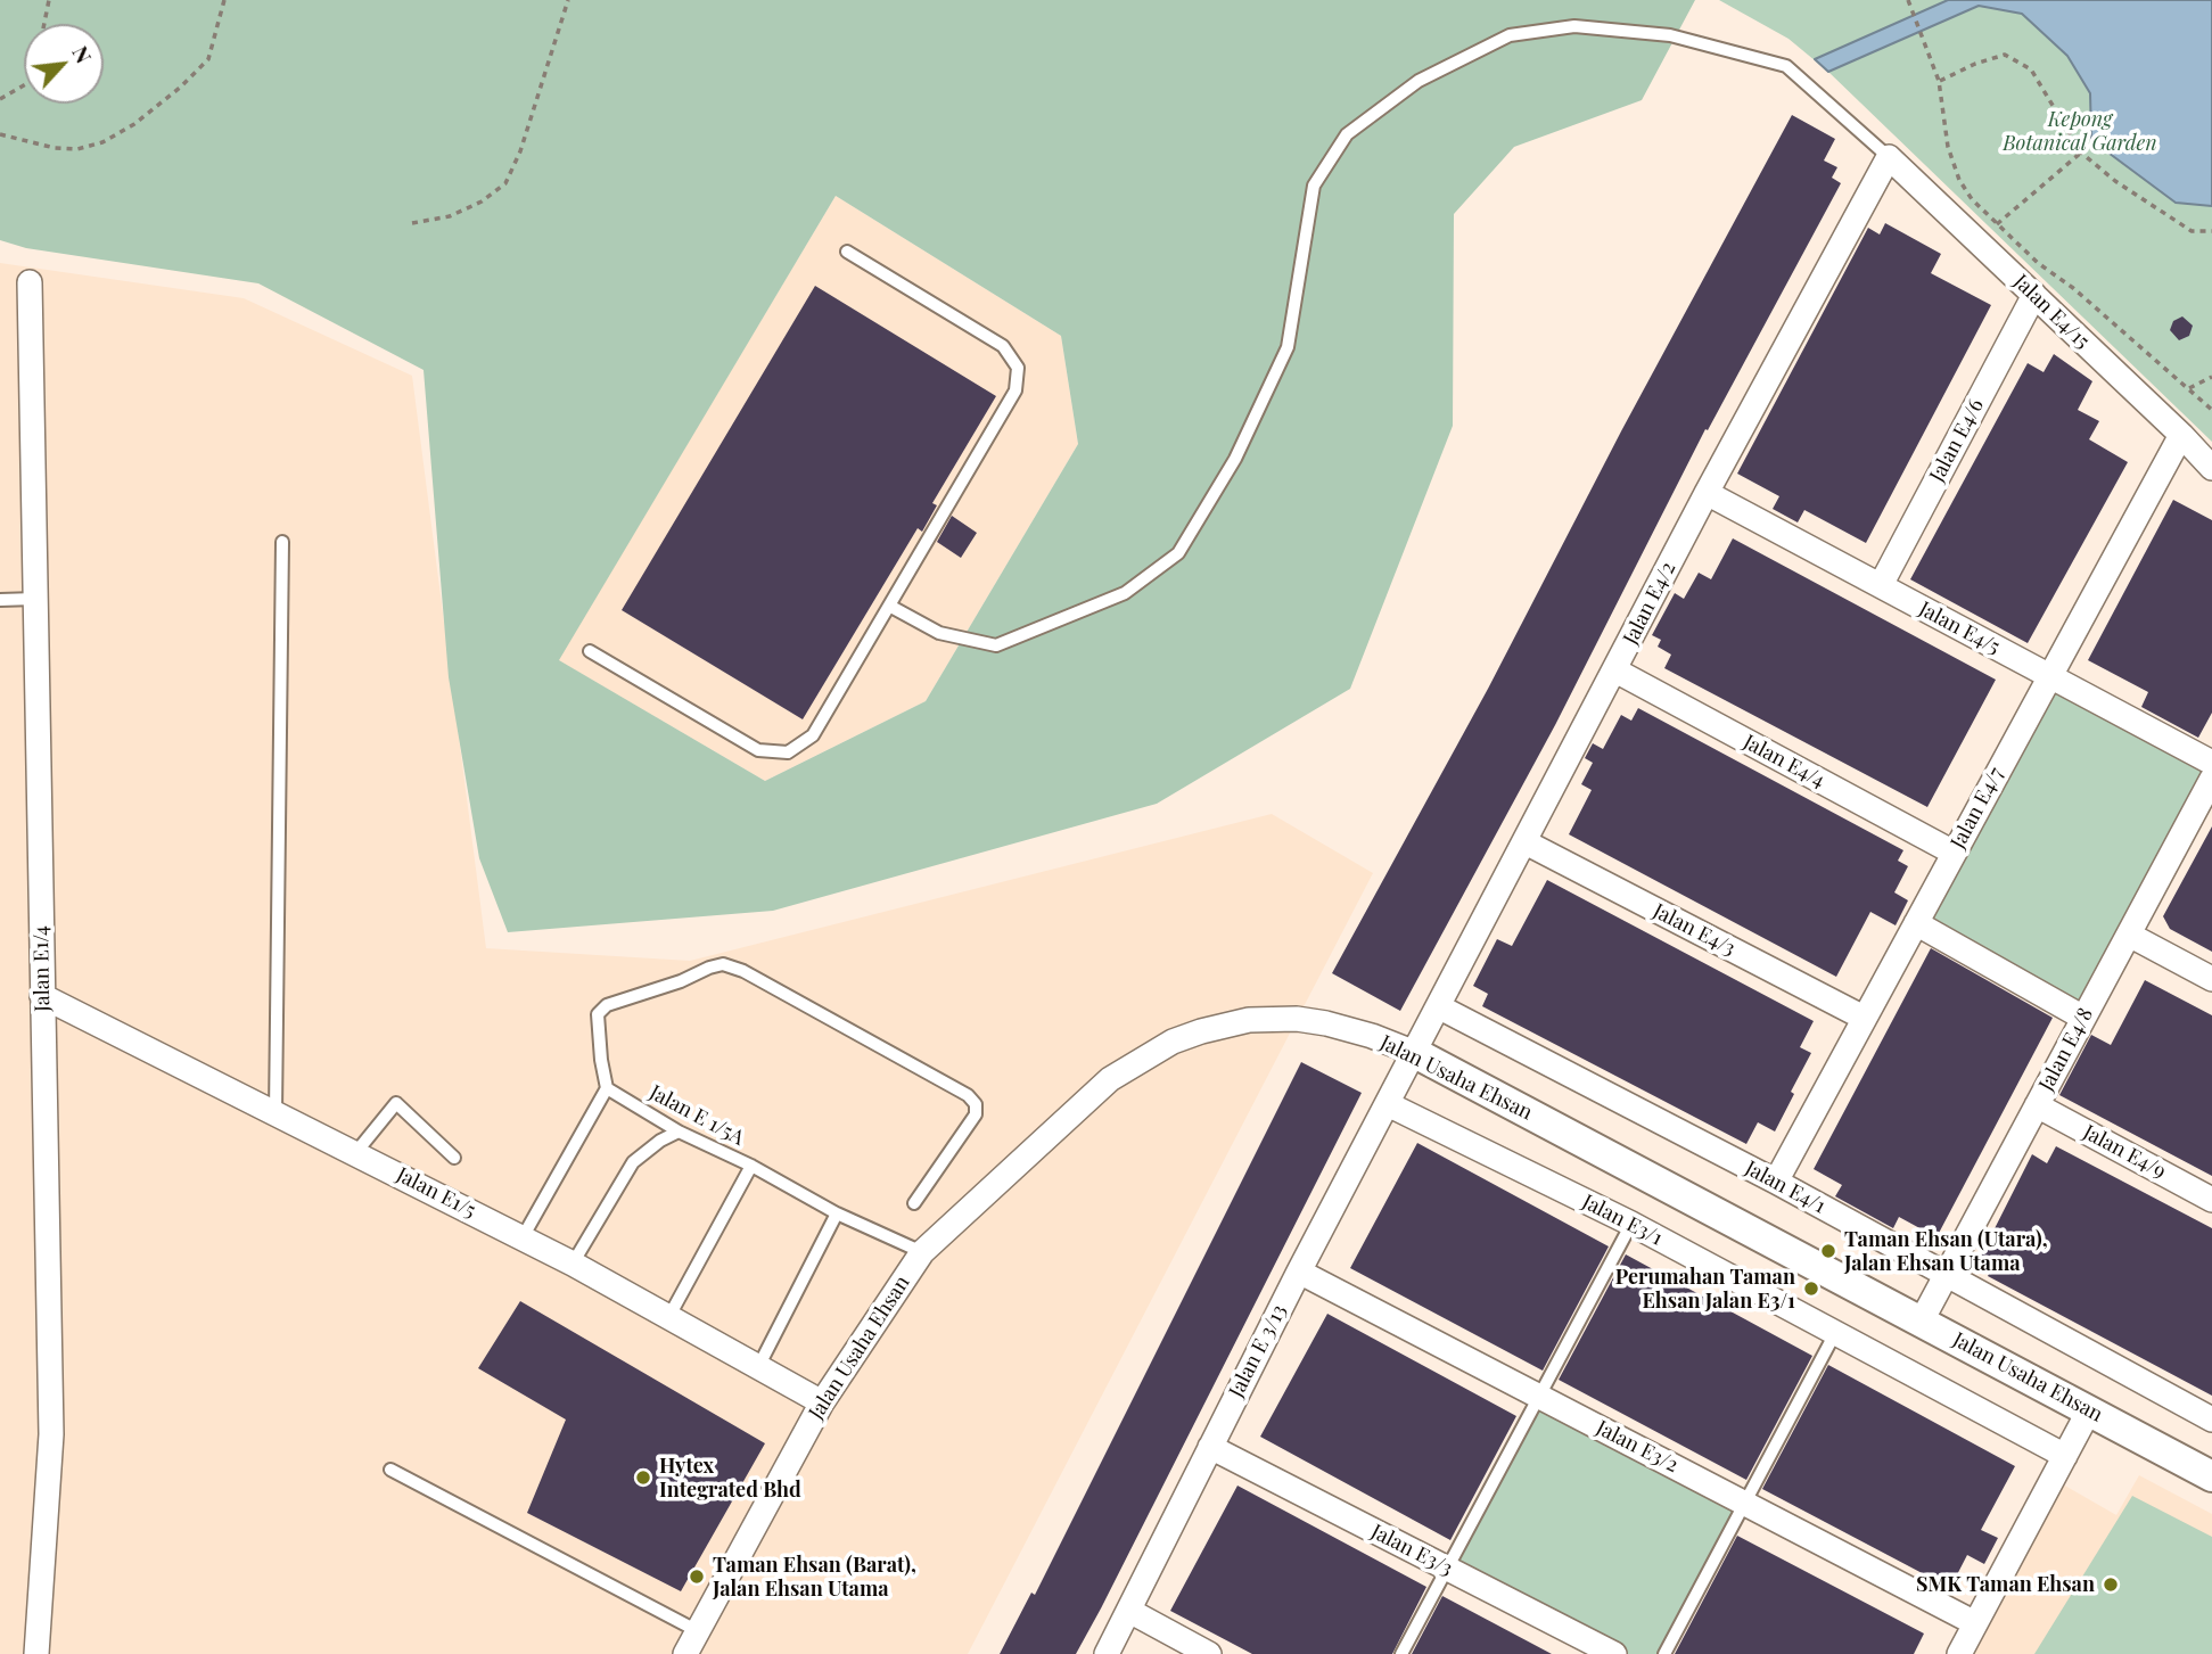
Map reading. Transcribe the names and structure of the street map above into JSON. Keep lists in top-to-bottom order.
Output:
{
  "streets": {
    "street": [
      "Jalan E4/15",
      "Jalan E4/6",
      "Jalan E4/2",
      "Jalan E4/5",
      "Jalan E4/4",
      "Jalan E4/7",
      "Jalan E4/3",
      "Jalan E1/4",
      "Jalan E4/8",
      "Jalan Usaha Ehsan",
      "Jalan E4/9",
      "Jalan E4/1",
      "Jalan E1/5",
      "Jalan E3/1",
      "Jalan E 3/13",
      "Jalan E3/2",
      "Jalan E3/3"
    ],
    "lane": ["Jalan E 1/5A"]
  },
  "crossings": [
    ["Jalan E4/15", "Jalan E4/6"],
    ["Jalan E4/15", "Jalan E4/2"],
    ["Jalan E4/15", "Jalan E4/7"],
    ["Jalan E4/6", "Jalan E4/5"],
    ["Jalan E4/2", "Jalan E4/5"],
    ["Jalan E4/2", "Jalan E4/4"],
    ["Jalan E4/2", "Jalan E4/3"],
    ["Jalan E4/2", "Jalan Usaha Ehsan"],
    ["Jalan E4/2", "Jalan E4/1"],
    ["Jalan E4/2", "Jalan E 3/13"],
    ["Jalan E4/5", "Jalan E4/7"],
    ["Jalan E4/4", "Jalan E4/7"],
    ["Jalan E4/7", "Jalan E4/3"],
    ["Jalan E4/7", "Jalan E4/1"],
    ["Jalan E1/4", "Jalan E1/5"],
    ["Jalan E4/8", "Jalan Usaha Ehsan"],
    ["Jalan E4/8", "Jalan E4/9"],
    ["Jalan E4/8", "Jalan E4/1"],
    ["Jalan Usaha Ehsan", "Jalan E 1/5A"],
    ["Jalan Usaha Ehsan", "Jalan E1/5"],
    ["Jalan Usaha Ehsan", "Jalan E 3/13"],
    ["Jalan E3/1", "Jalan E 3/13"],
    ["Jalan E 3/13", "Jalan E3/2"],
    ["Jalan E 3/13", "Jalan E3/3"]
  ],
  "parks": ["Kepong Botanical Garden"],
  "places": [
    "Taman Ehsan (Utara), Jalan Ehsan Utama",
    "Perumahan Taman Ehsan Jalan E3/1",
    "Hytex Integrated Bhd",
    "Taman Ehsan (Barat), Jalan Ehsan Utama",
    "SMK Taman Ehsan"
  ],
  "north": "top right"
}
